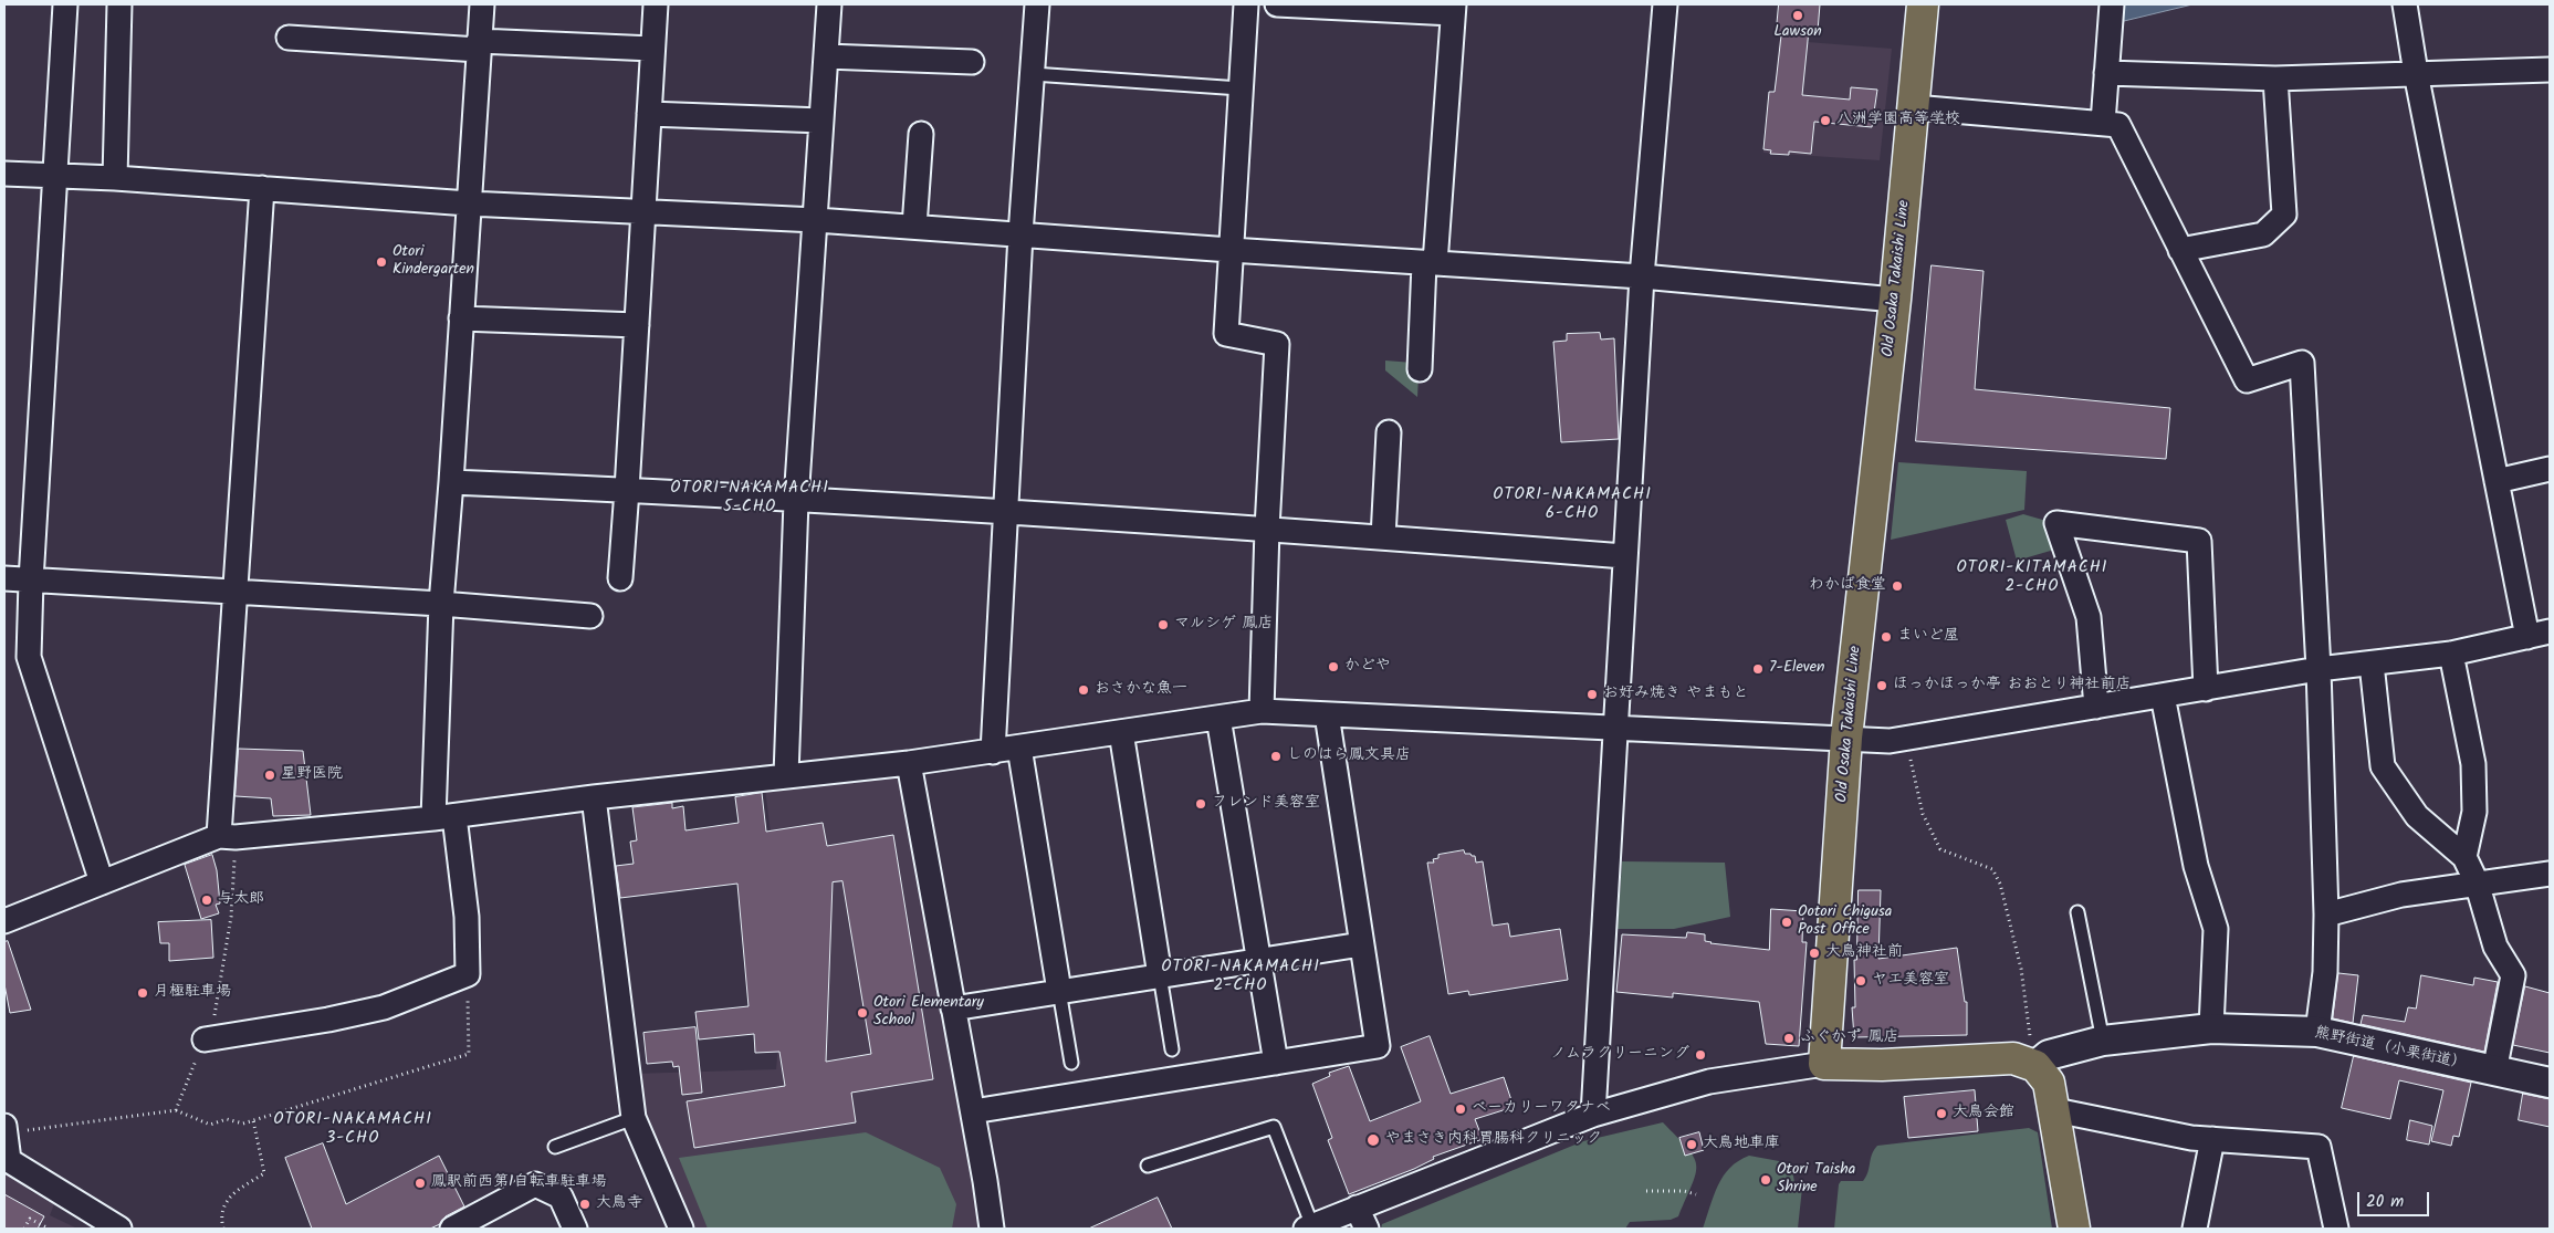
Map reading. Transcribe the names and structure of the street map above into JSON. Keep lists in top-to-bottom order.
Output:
{
  "streets": {
    "main road": ["Old Osaka Takaishi Line"],
    "street": ["熊野街道（小栗街道）"]
  },
  "districts": [
    "OTORI-NAKAMACHI 5-CHO",
    "OTORI-NAKAMACHI 6-CHO",
    "OTORI-KITAMACHI 2-CHO",
    "OTORI-NAKAMACHI 2-CHO",
    "OTORI-NAKAMACHI 3-CHO"
  ],
  "places": [
    "Lawson",
    "八洲学園高等学校",
    "Otori Kindergarten",
    "わかば食堂",
    "マルシゲ 鳳店",
    "まいど屋",
    "かどや",
    "7-Eleven",
    "ほっかほっか亭 おおとり神社前店",
    "おさかな魚一",
    "お好み焼き やまもと",
    "しのはら鳳文具店",
    "星野医院",
    "フレンド美容室",
    "与太郎",
    "Ootori Chigusa Post Office",
    "大鳥神社前",
    "ヤエ美容室",
    "月極駐車場",
    "Otori Elementary School",
    "ふぐかず 鳳店",
    "ノムラクリーニング",
    "ベーカリーワタナベ",
    "大鳥会館",
    "やまさき内科胃腸科クリニック",
    "大鳥地車庫",
    "Otori Taisha Shrine",
    "鳳駅前西第1自転車駐車場",
    "大鳥寺"
  ],
  "scale_bar": "20 m"
}
